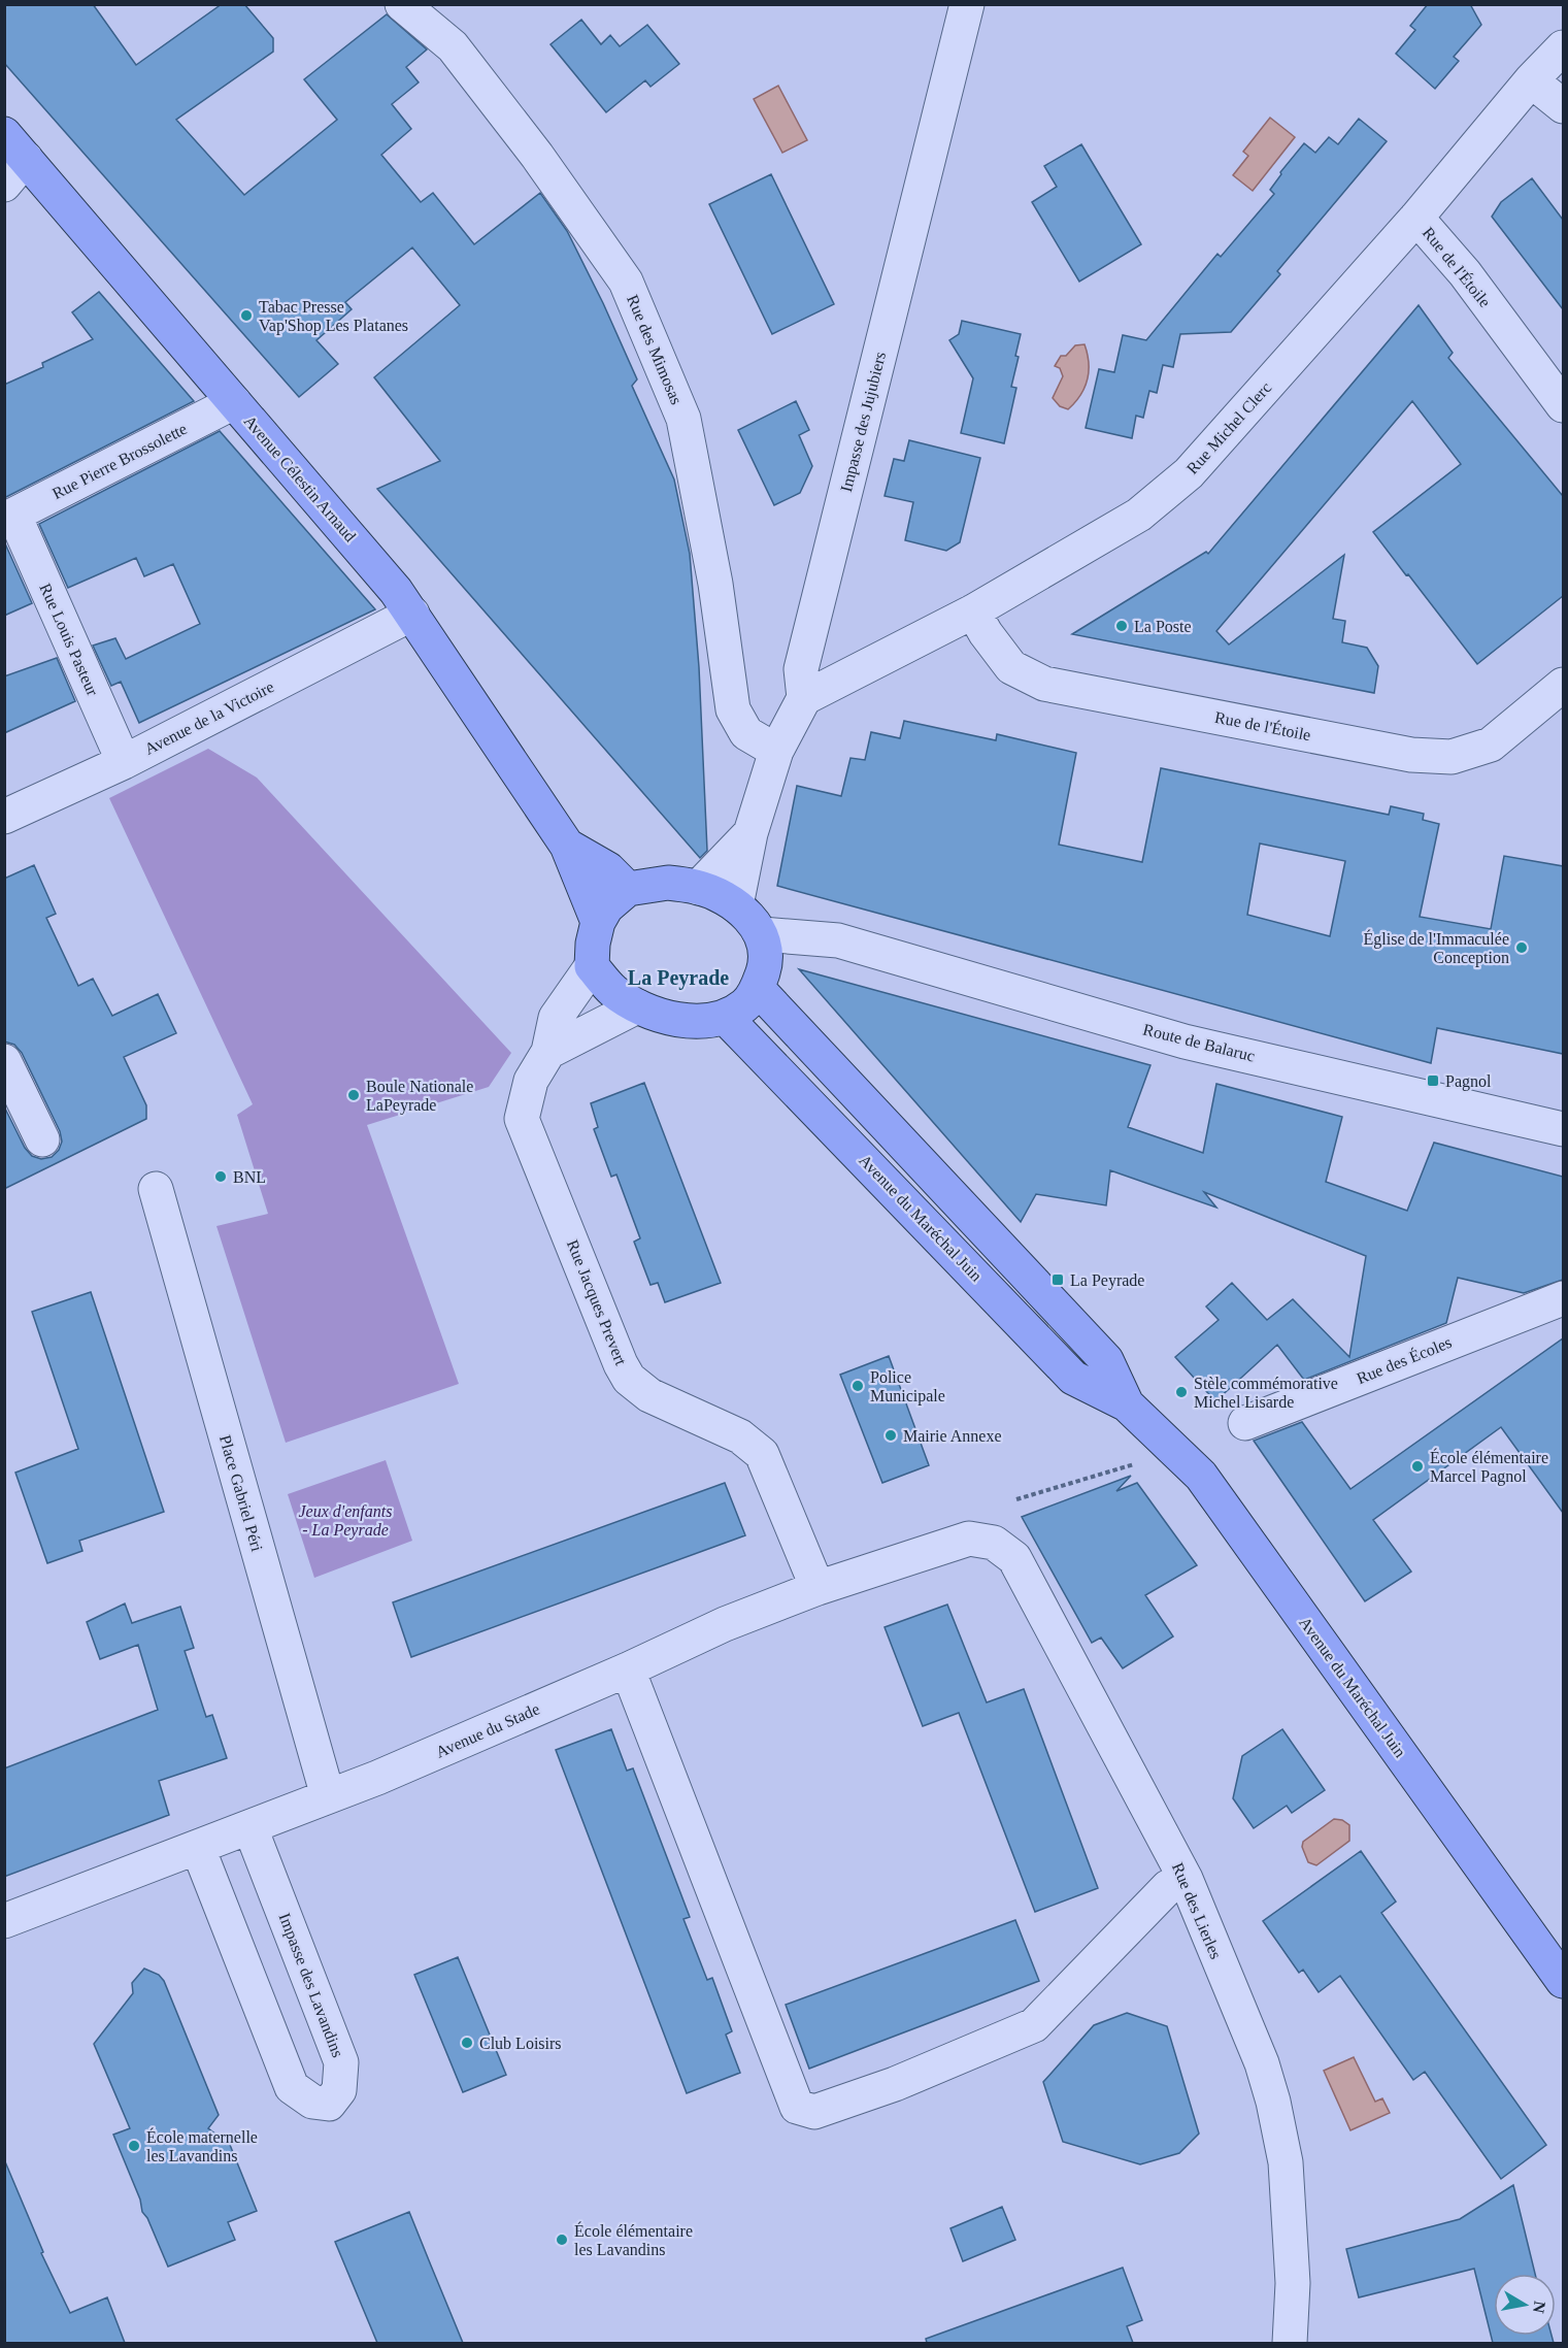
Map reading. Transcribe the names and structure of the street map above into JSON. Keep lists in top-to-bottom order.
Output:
{
  "streets": {
    "main road": ["Avenue Célestin Arnaud", "Avenue du Maréchal Juin"],
    "street": [
      "Rue de l'Étoile",
      "Rue des Mimosas",
      "Impasse des Jujubiers",
      "Rue Michel Clerc",
      "Rue Pierre Brossolette",
      "Rue Louis Pasteur",
      "Avenue de la Victoire",
      "Route de Balaruc",
      "Rue Jacques Prevert",
      "Rue des Écoles",
      "Place Gabriel Péri",
      "Avenue du Stade",
      "Rue des Lierles",
      "Impasse des Lavandins"
    ]
  },
  "crossings": [
    ["Rue de l'Étoile", "Rue Michel Clerc"],
    ["Impasse des Jujubiers", "Rue Michel Clerc"],
    ["Rue Pierre Brossolette", "Avenue Célestin Arnaud"],
    ["Rue Pierre Brossolette", "Rue Louis Pasteur"],
    ["Avenue Célestin Arnaud", "Avenue de la Victoire"],
    ["Avenue Célestin Arnaud", "Route de Balaruc"],
    ["Avenue Célestin Arnaud", "Avenue du Maréchal Juin"],
    ["Avenue Célestin Arnaud", "Rue Jacques Prevert"],
    ["Rue Louis Pasteur", "Avenue de la Victoire"],
    ["Route de Balaruc", "Avenue du Maréchal Juin"],
    ["Route de Balaruc", "Rue Jacques Prevert"],
    ["Avenue du Maréchal Juin", "Rue Jacques Prevert"],
    ["Rue Jacques Prevert", "Avenue du Stade"],
    ["Place Gabriel Péri", "Avenue du Stade"],
    ["Avenue du Stade", "Rue des Lierles"],
    ["Avenue du Stade", "Impasse des Lavandins"]
  ],
  "districts": ["La Peyrade"],
  "parks": ["Jeux d'enfants - La Peyrade"],
  "places": {
    "other": [
      "Tabac Presse Vap'Shop Les Platanes",
      "La Poste",
      "Église de l'Immaculée Conception",
      "Boule Nationale LaPeyrade",
      "BNL",
      "Police Municipale",
      "Stèle commémorative Michel Lisarde",
      "Mairie Annexe",
      "École élémentaire Marcel Pagnol",
      "Club Loisirs",
      "École maternelle les Lavandins",
      "École élémentaire les Lavandins"
    ],
    "transit": ["Pagnol", "La Peyrade"]
  },
  "north": "right"
}
